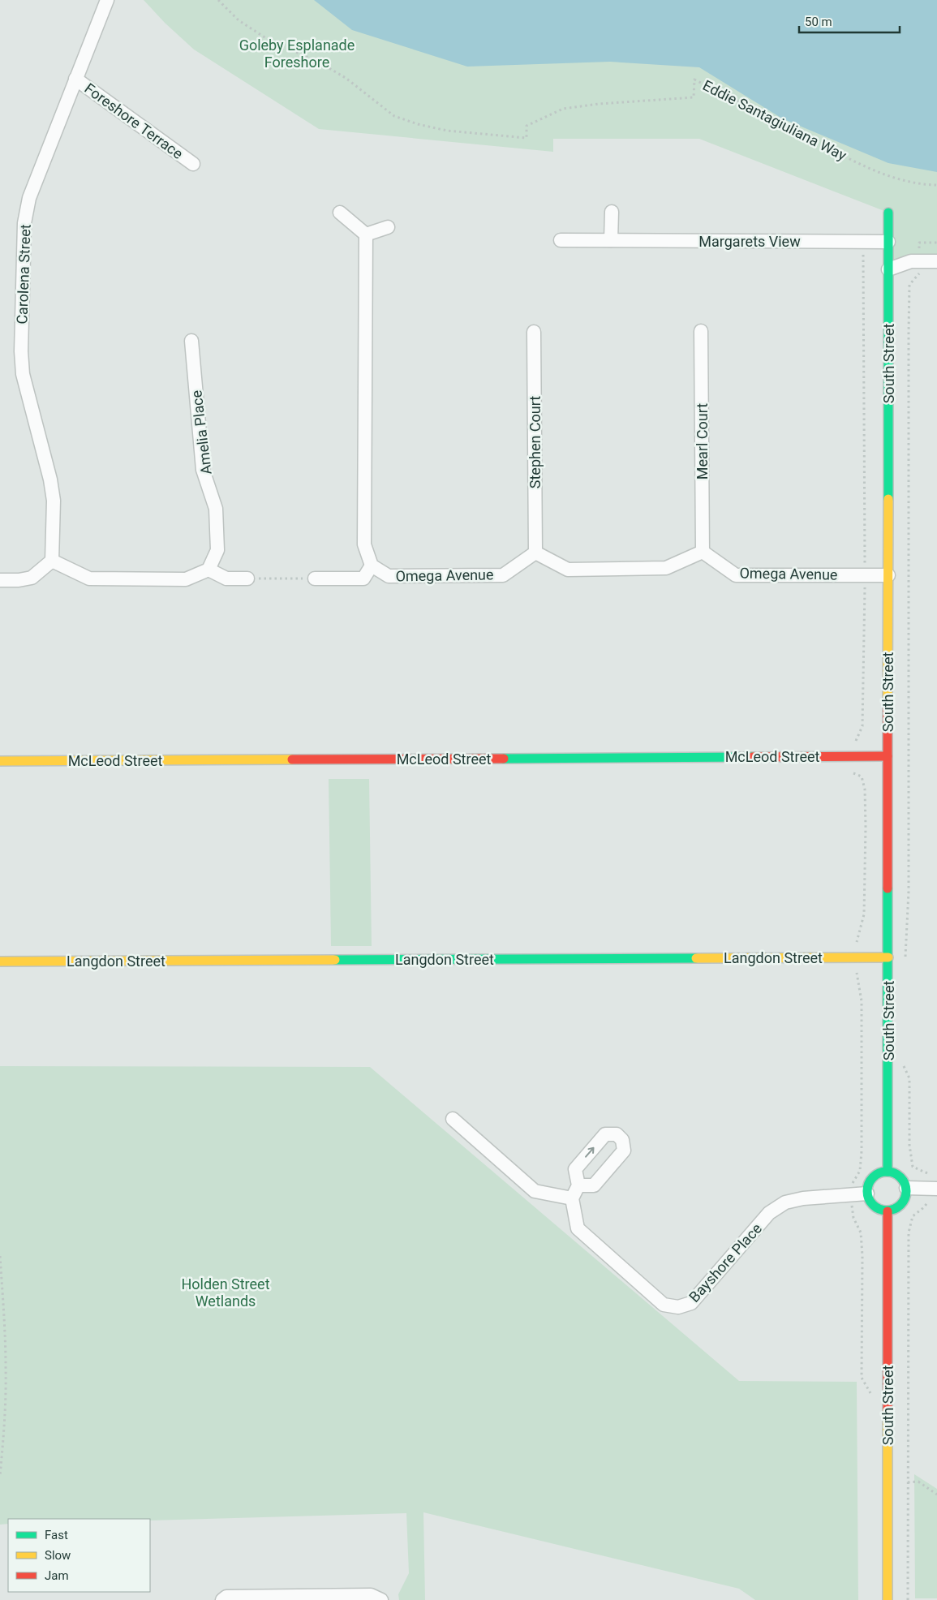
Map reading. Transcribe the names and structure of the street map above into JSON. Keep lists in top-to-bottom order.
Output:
{
  "streets": {
    "street": [
      "Foreshore Terrace",
      "Margarets View",
      "Carolena Street",
      "South Street",
      "Amelia Place",
      "Mearl Court",
      "Stephen Court",
      "Omega Avenue",
      "McLeod Street",
      "Langdon Street",
      "Bayshore Place"
    ],
    "path": ["Eddie Santagiuliana Way"]
  },
  "crossings": [
    ["Foreshore Terrace", "Carolena Street"],
    ["Margarets View", "South Street"],
    ["South Street", "Omega Avenue"],
    ["South Street", "McLeod Street"],
    ["South Street", "Langdon Street"],
    ["South Street", "Bayshore Place"],
    ["Mearl Court", "Omega Avenue"],
    ["Stephen Court", "Omega Avenue"]
  ],
  "parks": ["Goleby Esplanade Foreshore", "Holden Street Wetlands"],
  "legend": ["Fast", "Slow", "Jam"],
  "scale_bar": "50 m"
}
